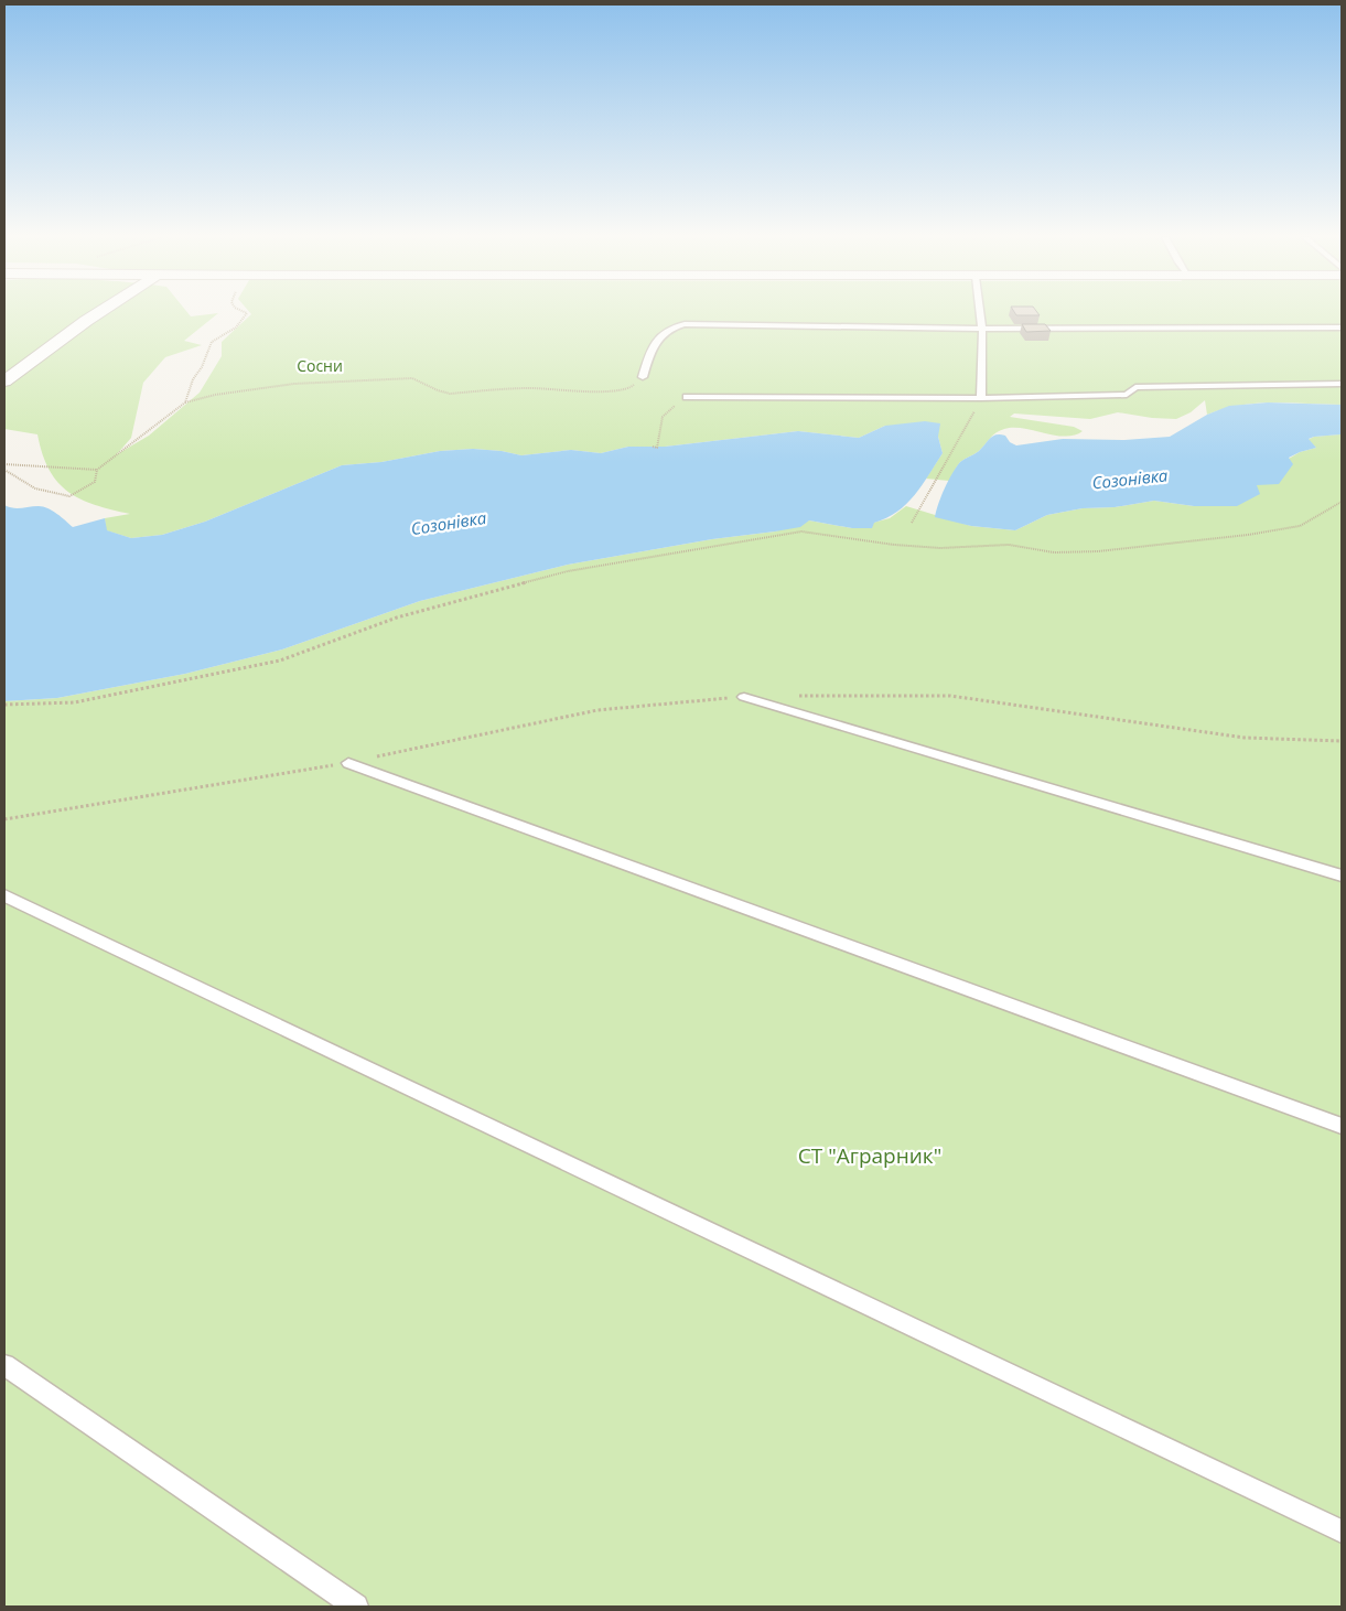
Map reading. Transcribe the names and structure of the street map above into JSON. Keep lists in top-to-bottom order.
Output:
{
  "water": ["Созонівка"],
  "parks": ["Сосни", "СТ \"Аграрник\""]
}
